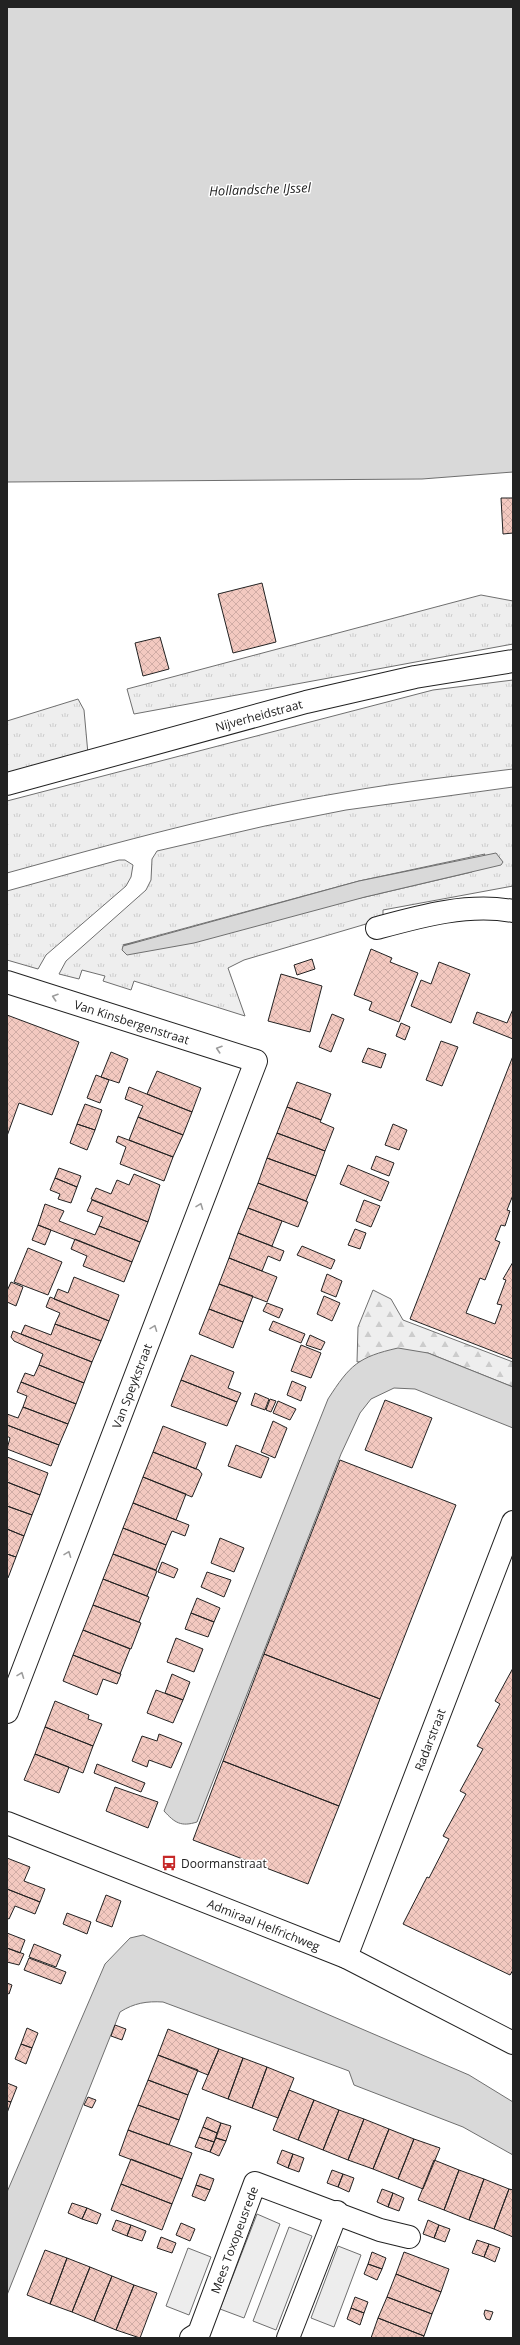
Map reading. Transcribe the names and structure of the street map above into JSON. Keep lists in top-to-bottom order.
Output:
{
  "streets": {
    "street": [
      "Nijverheidstraat",
      "Van Kinsbergenstraat",
      "Van Speykstraat",
      "Radarstraat",
      "Admiraal Helfrichweg",
      "Mees Toxopeusrede"
    ]
  },
  "crossings": [
    ["Van Kinsbergenstraat", "Van Speykstraat"],
    ["Radarstraat", "Admiraal Helfrichweg"]
  ],
  "one_way": ["Van Kinsbergenstraat", "Van Speykstraat"],
  "water": ["Hollandsche IJssel"],
  "places": {
    "bus stop": ["Doormanstraat"]
  }
}
